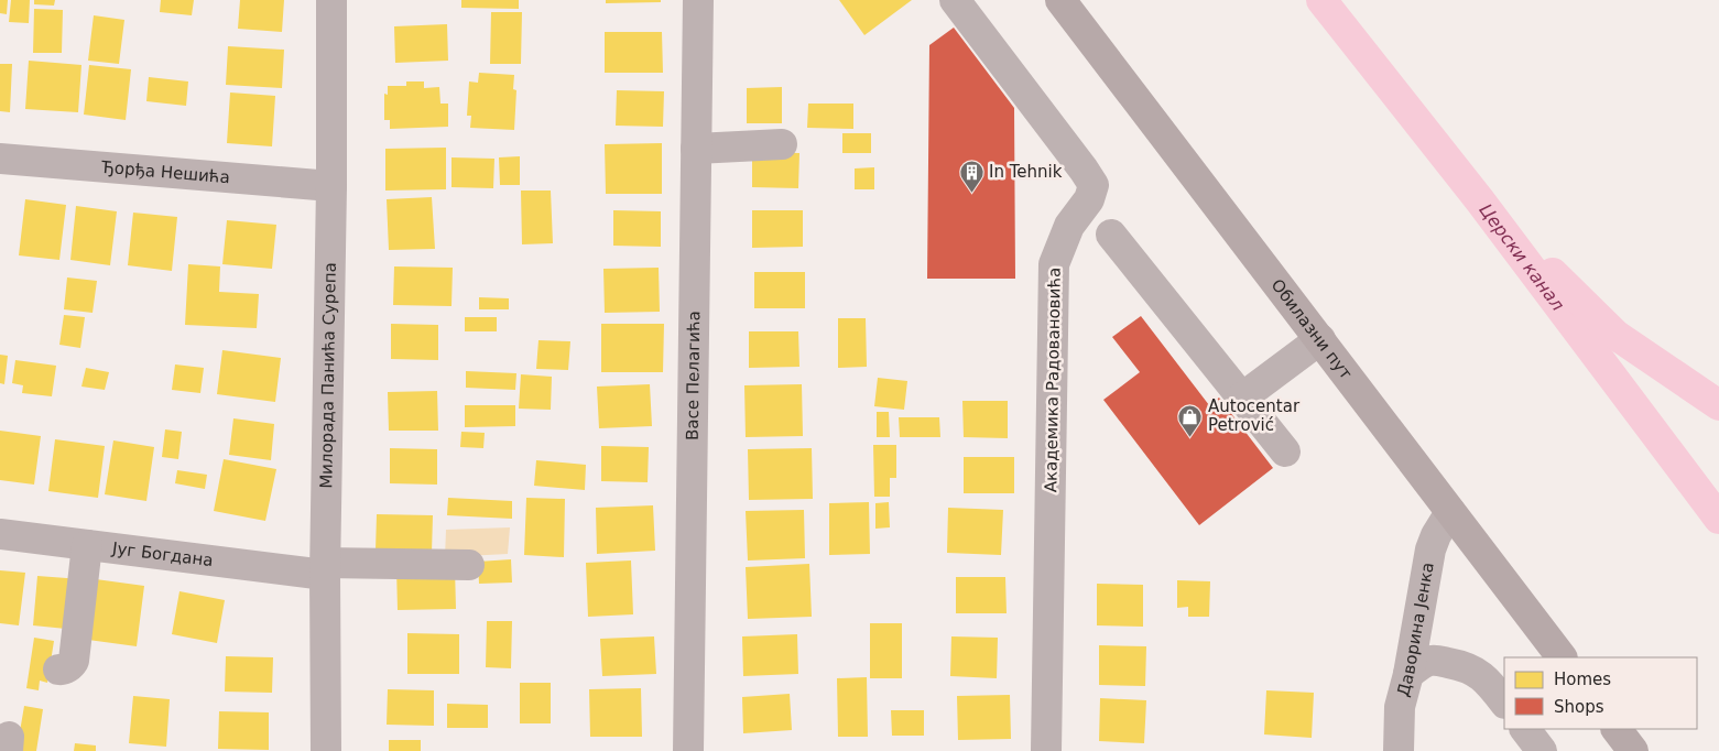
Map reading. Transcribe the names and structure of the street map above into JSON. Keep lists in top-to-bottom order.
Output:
{
  "streets": {
    "main road": ["Обилазни пут"],
    "street": [
      "Ђорђа Нешића",
      "Милорада Панића Сурепа",
      "Васе Пелагића",
      "Академика Радовановића",
      "Југ Богдана",
      "Даворина Јенка"
    ]
  },
  "crossings": [
    ["Ђорђа Нешића", "Милорада Панића Сурепа"],
    ["Обилазни пут", "Даворина Јенка"],
    ["Милорада Панића Сурепа", "Југ Богдана"]
  ],
  "water": ["Церски канал"],
  "places": {
    "building": ["In Tehnik"],
    "shop": ["Autocentar Petrović"]
  },
  "legend": ["Homes", "Shops"]
}
